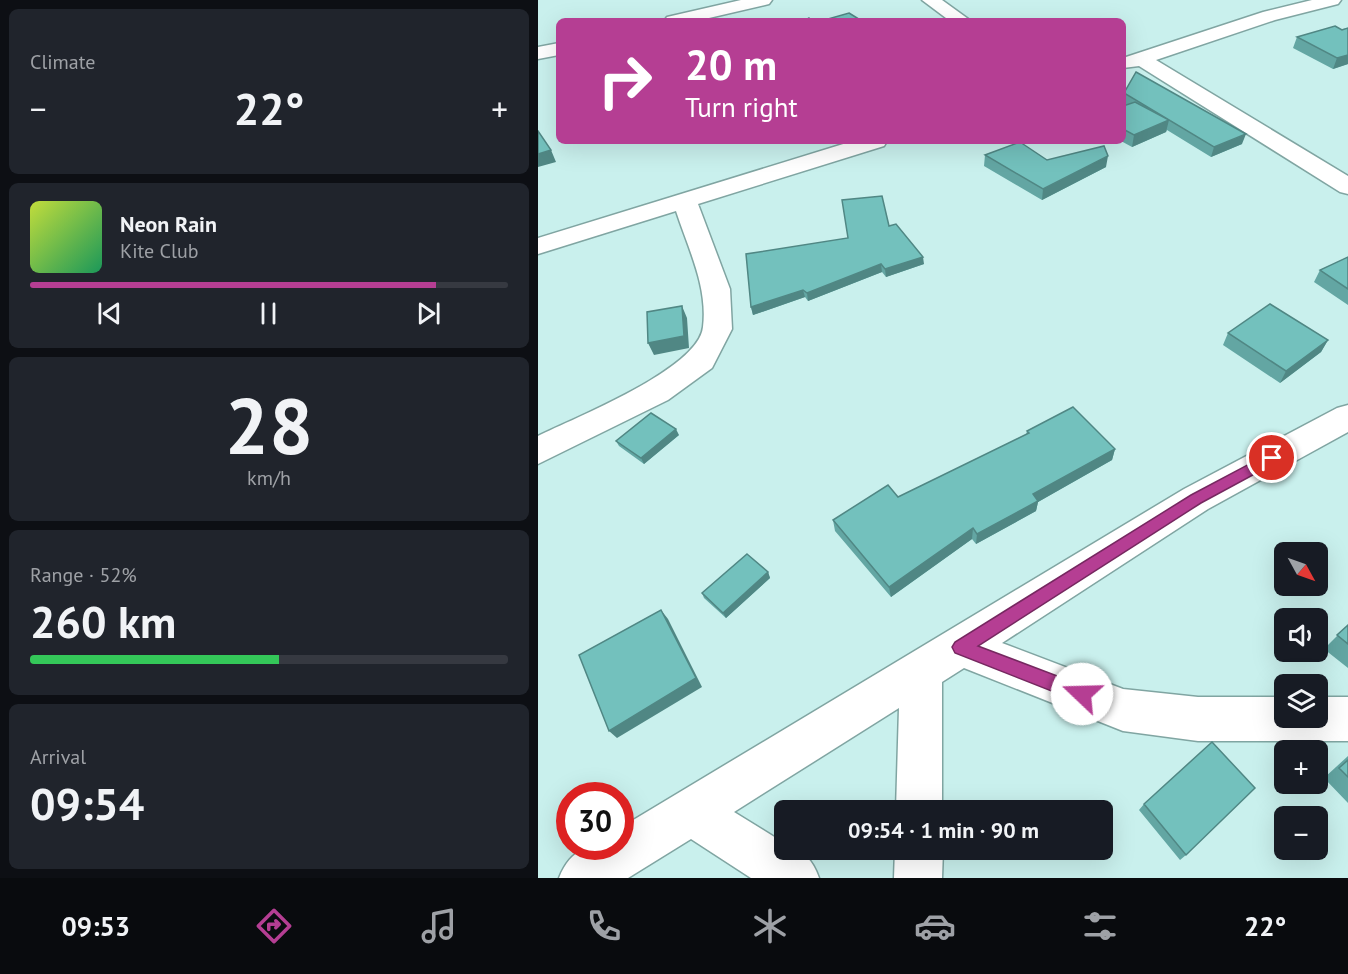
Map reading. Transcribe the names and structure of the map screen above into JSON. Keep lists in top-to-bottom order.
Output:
{
  "north": "bottom right",
  "page": {
    "tile": [
      "Climate",
      ["28", "km/h"],
      ["Range · 52%", "260 km"],
      ["Arrival", "09:54"]
    ],
    "turn": ["20 m", "Turn right"],
    "heat": ["−", "22°", "+"],
    "song": ["Neon Rain", "Kite Club"],
    "map_buttons": ["+", "−"],
    "limit": "30",
    "trip": "09:54 · 1 min · 90 m",
    "tabs": ["09:53", "22°"]
  }
}
